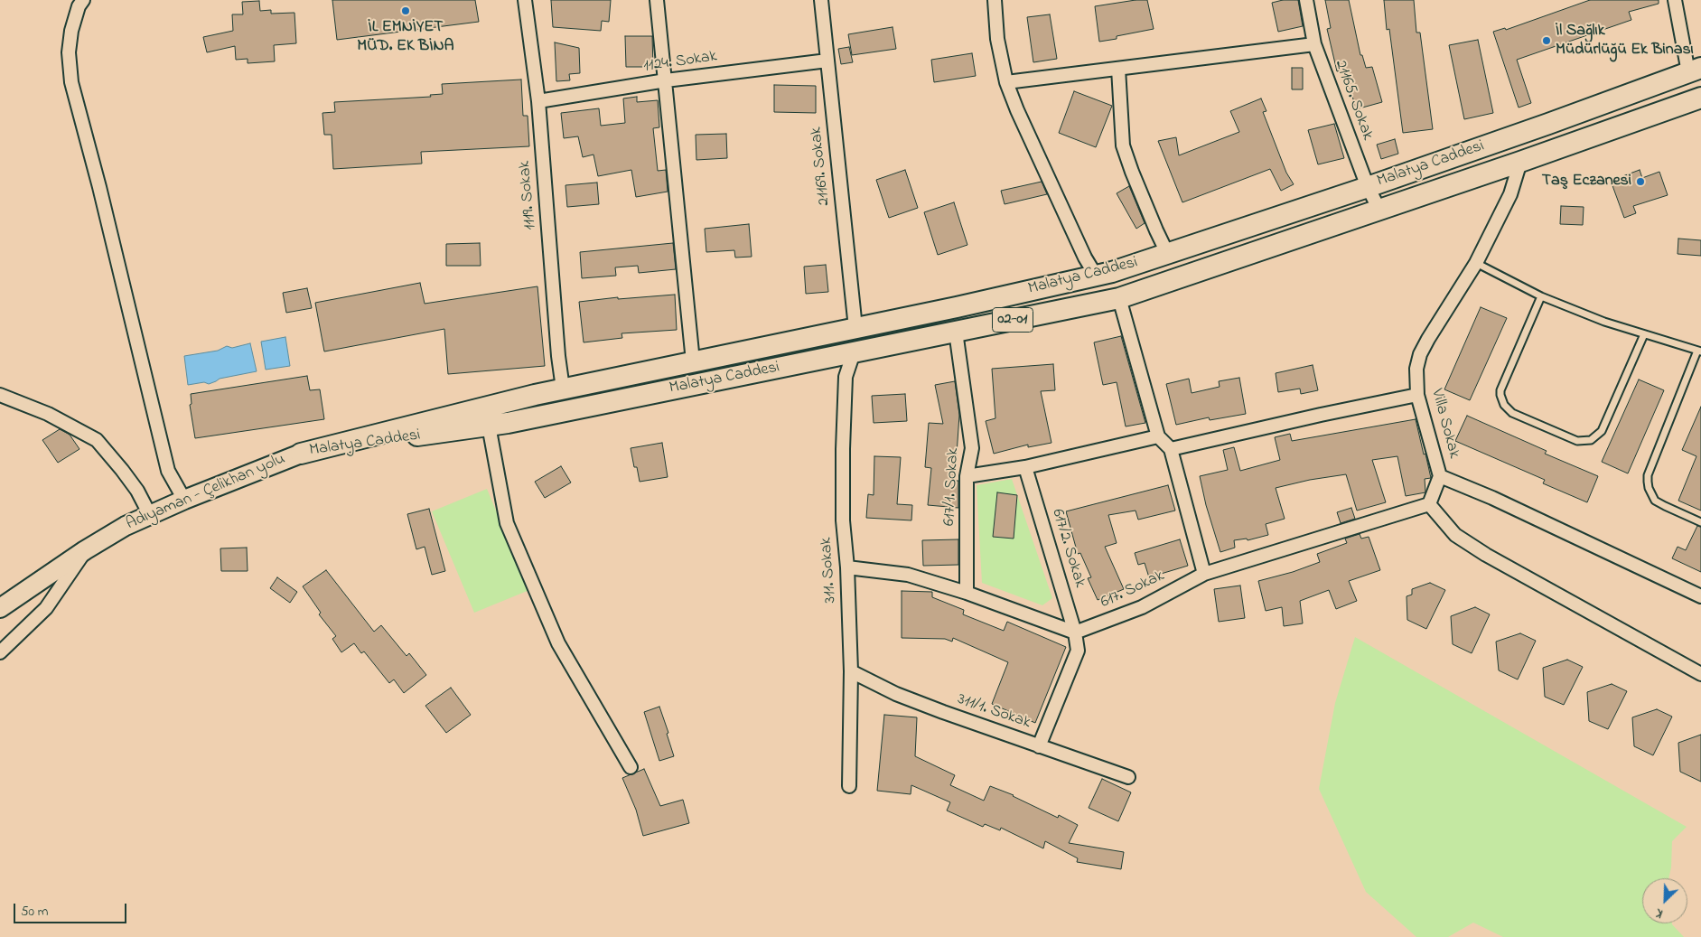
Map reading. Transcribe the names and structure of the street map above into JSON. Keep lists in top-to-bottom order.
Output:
{
  "streets": {
    "main road": ["Malatya Caddesi", "02-01", "Adıyaman - Çelikhan yolu"],
    "street": [
      "1124. Sokak",
      "21165. Sokak",
      "21169. Sokak",
      "1119. Sokak",
      "Villa Sokak",
      "617/1. Sokak",
      "617/2. Sokak",
      "311. Sokak",
      "617. Sokak",
      "311/1. Sokak"
    ]
  },
  "crossings": [
    ["1124. Sokak", "21169. Sokak"],
    ["1124. Sokak", "1119. Sokak"],
    ["21165. Sokak", "Malatya Caddesi"],
    ["Malatya Caddesi", "21169. Sokak"],
    ["Malatya Caddesi", "1119. Sokak"],
    ["Malatya Caddesi", "Villa Sokak"],
    ["Malatya Caddesi", "617/1. Sokak"],
    ["Malatya Caddesi", "Adıyaman - Çelikhan yolu"],
    ["Malatya Caddesi", "311. Sokak"],
    ["Villa Sokak", "617. Sokak"],
    ["617/2. Sokak", "617. Sokak"],
    ["617/2. Sokak", "311/1. Sokak"],
    ["311. Sokak", "311/1. Sokak"]
  ],
  "places": ["İL EMNİYET MÜD. EK BİNA", "İl Sağlık Müdürlüğü Ek Binası", "Taş Eczanesi"],
  "scale_bar": "50 m",
  "north": "bottom left"
}
